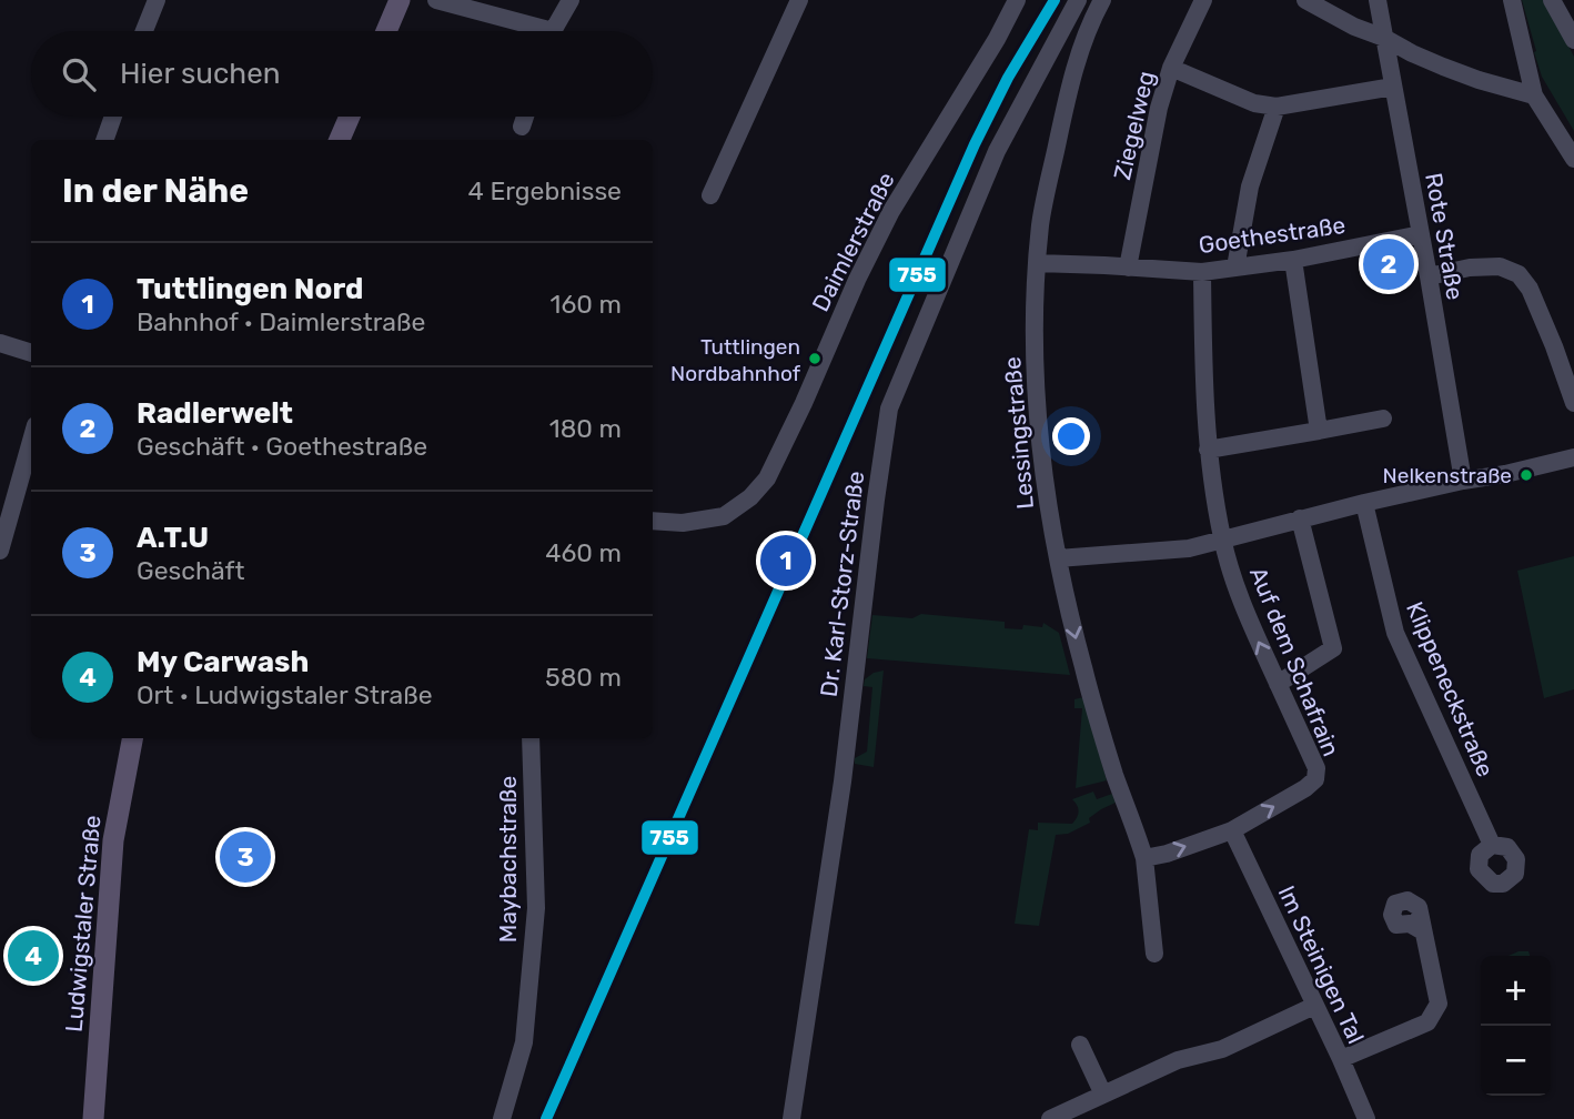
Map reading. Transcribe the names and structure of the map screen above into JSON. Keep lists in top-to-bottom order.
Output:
{
  "streets": {
    "main road": ["Ludwigstaler Straße"],
    "street": [
      "Ziegelweg",
      "Goethestraße",
      "Rote Straße",
      "Daimlerstraße",
      "Lessingstraße",
      "Dr. Karl-Storz-Straße",
      "Auf dem Schafrain",
      "Klippeneckstraße",
      "Maybachstraße",
      "Im Steinigen Tal"
    ]
  },
  "crossings": [
    ["Ziegelweg", "Goethestraße"],
    ["Goethestraße", "Rote Straße"],
    ["Goethestraße", "Lessingstraße"],
    ["Goethestraße", "Auf dem Schafrain"],
    ["Auf dem Schafrain", "Im Steinigen Tal"]
  ],
  "one_way": ["Auf dem Schafrain"],
  "places": ["Tuttlingen Nordbahnhof", "Nelkenstraße"],
  "lines": ["transit line 755"],
  "page": {
    "search": "Hier suchen",
    "heading": ["In der Nähe", "4 Ergebnisse"],
    "pins": [
      "2",
      "1",
      "3",
      "4"
    ],
    "list": [
      {
        "mark": "1",
        "name": "Tuttlingen Nord",
        "note": "Bahnhof · Daimlerstraße",
        "value": "160 m"
      },
      {
        "mark": "2",
        "name": "Radlerwelt",
        "note": "Geschäft · Goethestraße",
        "value": "180 m"
      },
      {
        "mark": "3",
        "name": "A.T.U",
        "note": "Geschäft",
        "value": "460 m"
      },
      {
        "mark": "4",
        "name": "My Carwash",
        "note": "Ort · Ludwigstaler Straße",
        "value": "580 m"
      }
    ],
    "map_buttons": ["+", "−"]
  }
}
